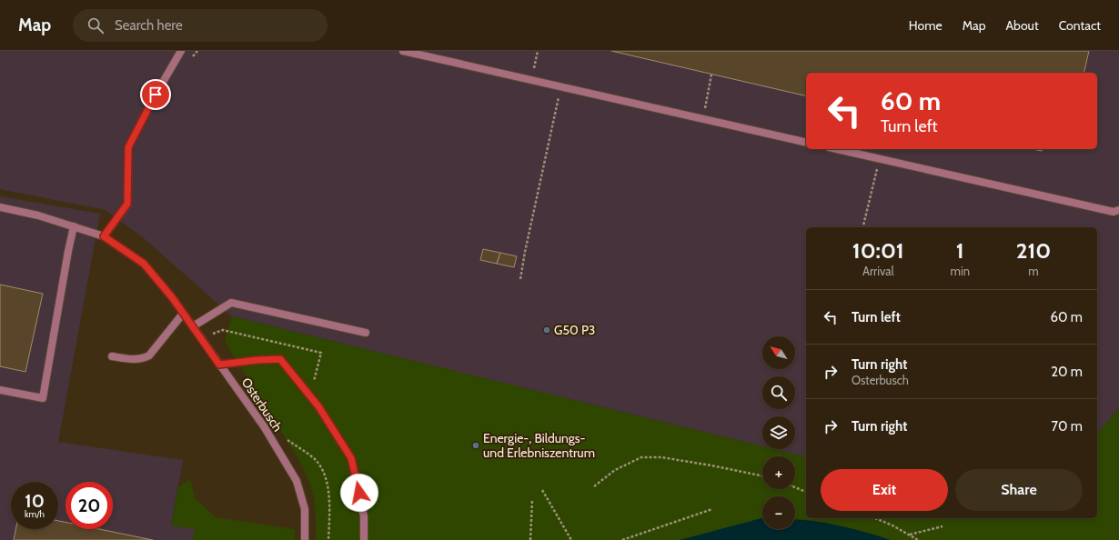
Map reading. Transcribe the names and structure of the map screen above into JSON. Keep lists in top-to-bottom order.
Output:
{
  "streets": {
    "street": ["Osterbusch"]
  },
  "places": ["G50 P3", "Energie-, Bildungs- und Erlebniszentrum"],
  "north": "top left",
  "page": {
    "header": "Map",
    "search": "Search here",
    "nav": [
      "Home",
      "Map",
      "About",
      "Contact"
    ],
    "turn": ["60 m", "Turn left"],
    "eta": [
      "10:01",
      "Arrival",
      "1",
      "min",
      "210",
      "m"
    ],
    "list": [
      {
        "name": "Turn left",
        "value": "60 m"
      },
      {
        "name": "Turn right",
        "note": "Osterbusch",
        "value": "20 m"
      },
      {
        "name": "Turn right",
        "value": "70 m"
      }
    ],
    "map_buttons": ["+", "−"],
    "buttons": ["Exit", "Share"],
    "speed": "10 km/h",
    "limit": "20"
  }
}
